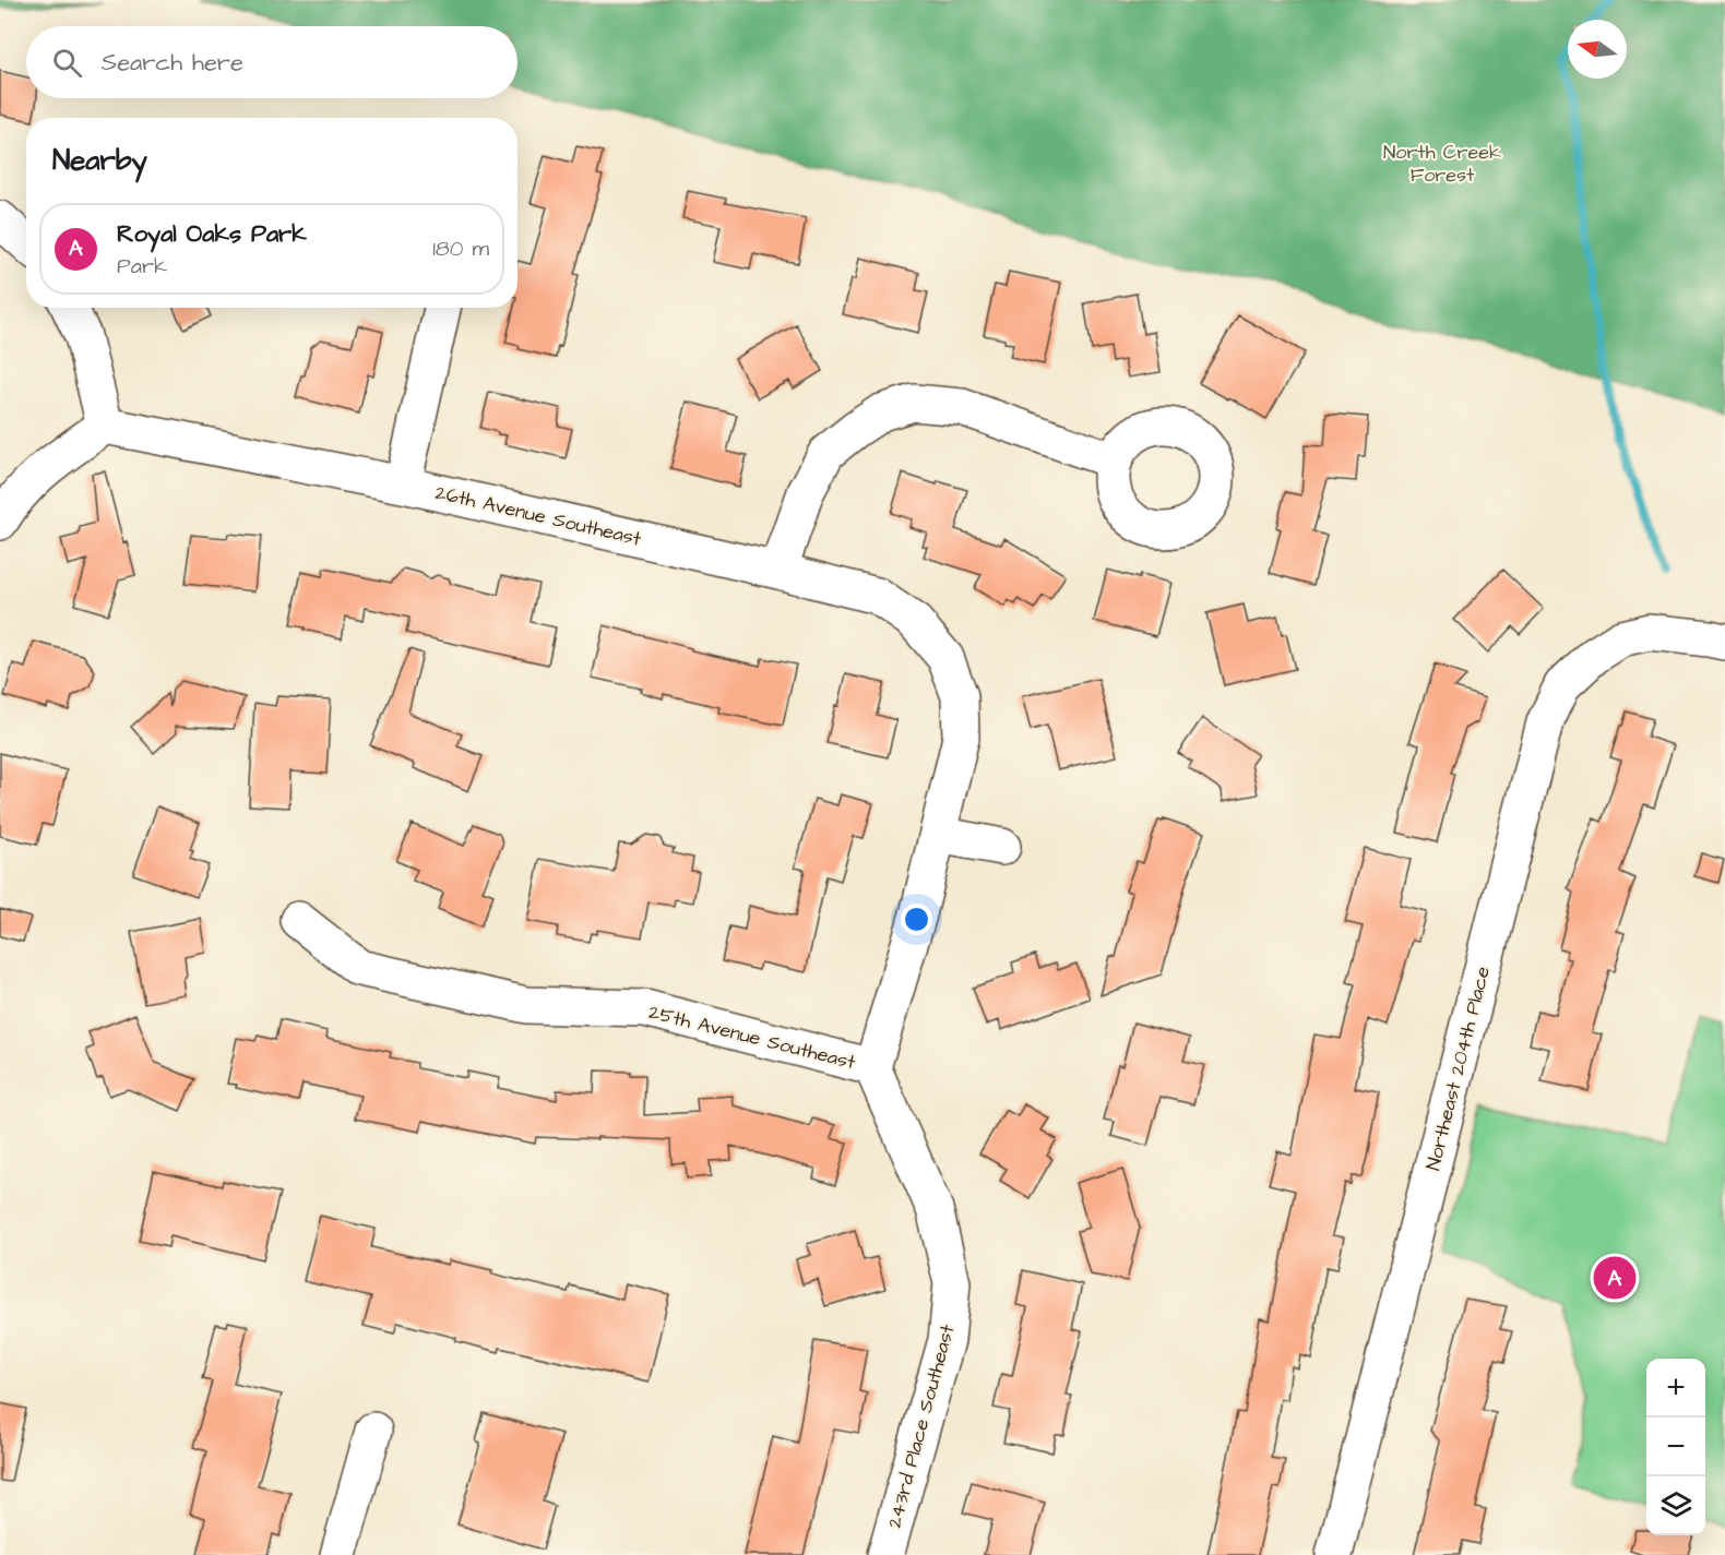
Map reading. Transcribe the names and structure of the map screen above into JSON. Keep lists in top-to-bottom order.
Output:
{
  "streets": {
    "street": [
      "26th Avenue Southeast",
      "25th Avenue Southeast",
      "Northeast 204th Place",
      "243rd Place Southeast"
    ]
  },
  "crossings": [
    ["25th Avenue Southeast", "243rd Place Southeast"]
  ],
  "parks": ["North Creek Forest"],
  "north": "left",
  "page": {
    "search": "Search here",
    "heading": "Nearby",
    "list": [
      {
        "mark": "A",
        "name": "Royal Oaks Park",
        "note": "Park",
        "value": "180 m"
      }
    ],
    "pins": "A",
    "map_buttons": ["+", "−"]
  }
}
